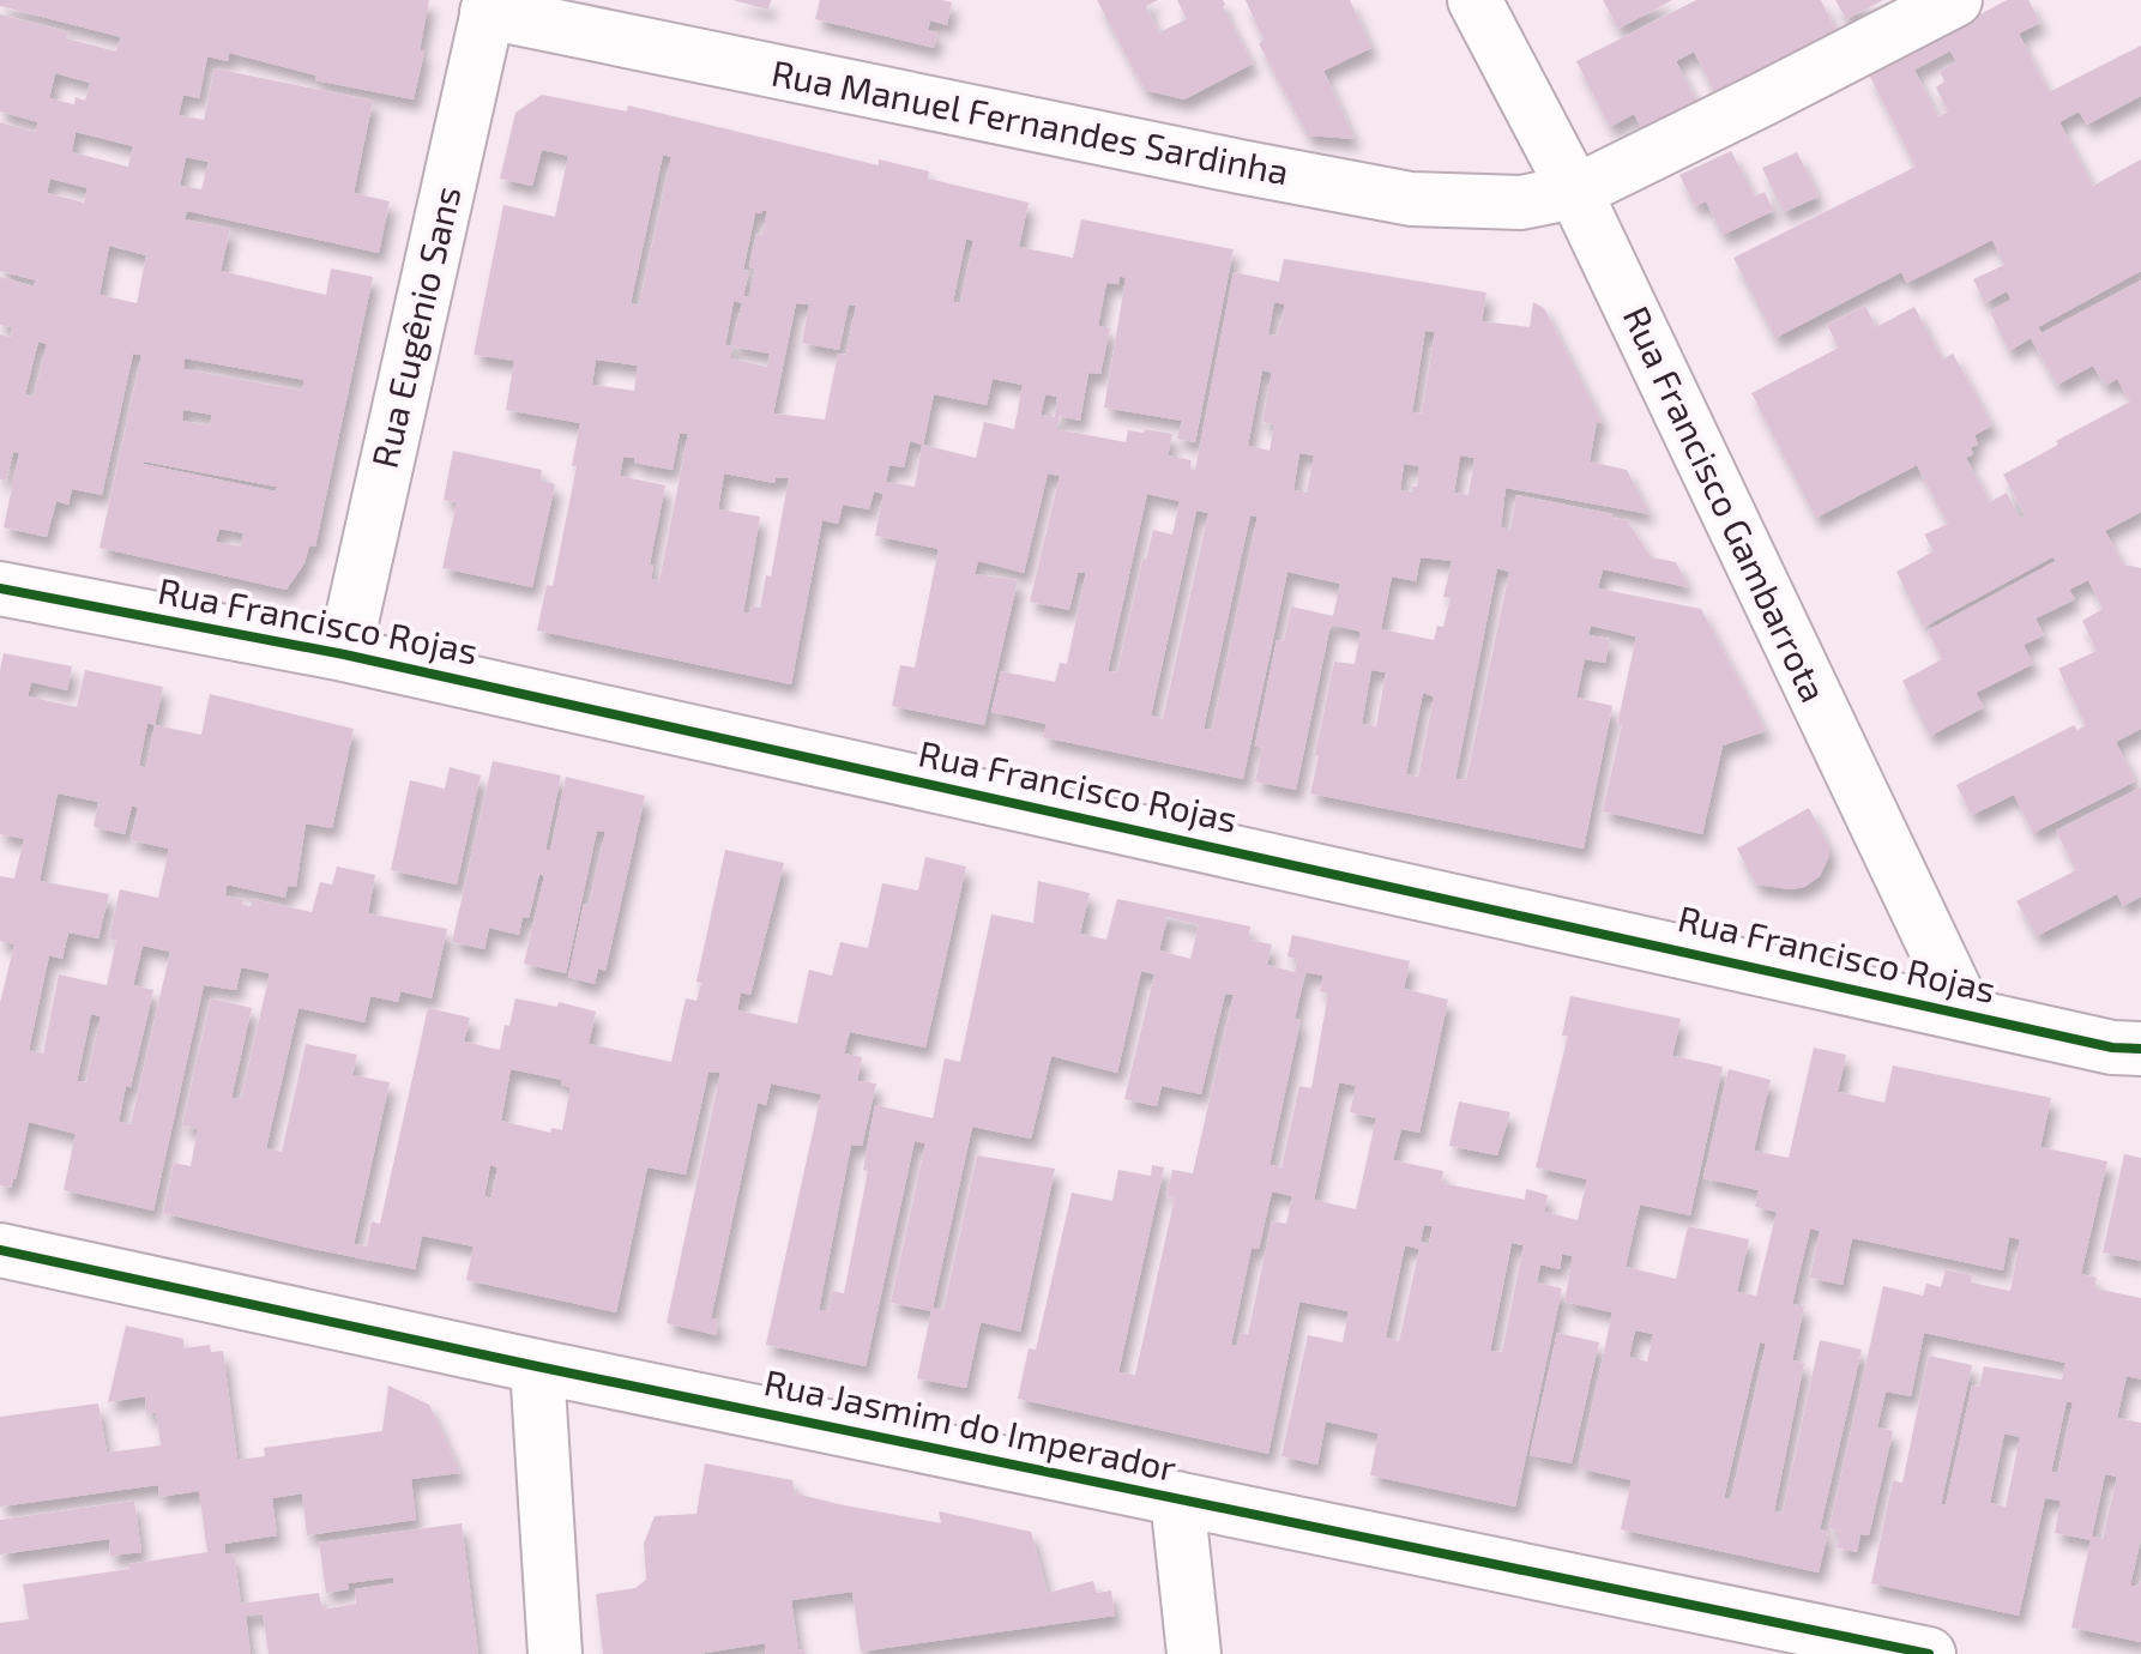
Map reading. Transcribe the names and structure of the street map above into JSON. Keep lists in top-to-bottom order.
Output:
{
  "streets": {
    "street": [
      "Rua Manuel Fernandes Sardinha",
      "Rua Eugênio Sans",
      "Rua Francisco Gambarrota",
      "Rua Francisco Rojas",
      "Rua Jasmim do Imperador"
    ]
  },
  "crossings": [
    ["Rua Manuel Fernandes Sardinha", "Rua Eugênio Sans"],
    ["Rua Manuel Fernandes Sardinha", "Rua Francisco Gambarrota"],
    ["Rua Eugênio Sans", "Rua Francisco Rojas"],
    ["Rua Francisco Gambarrota", "Rua Francisco Rojas"]
  ]
}
